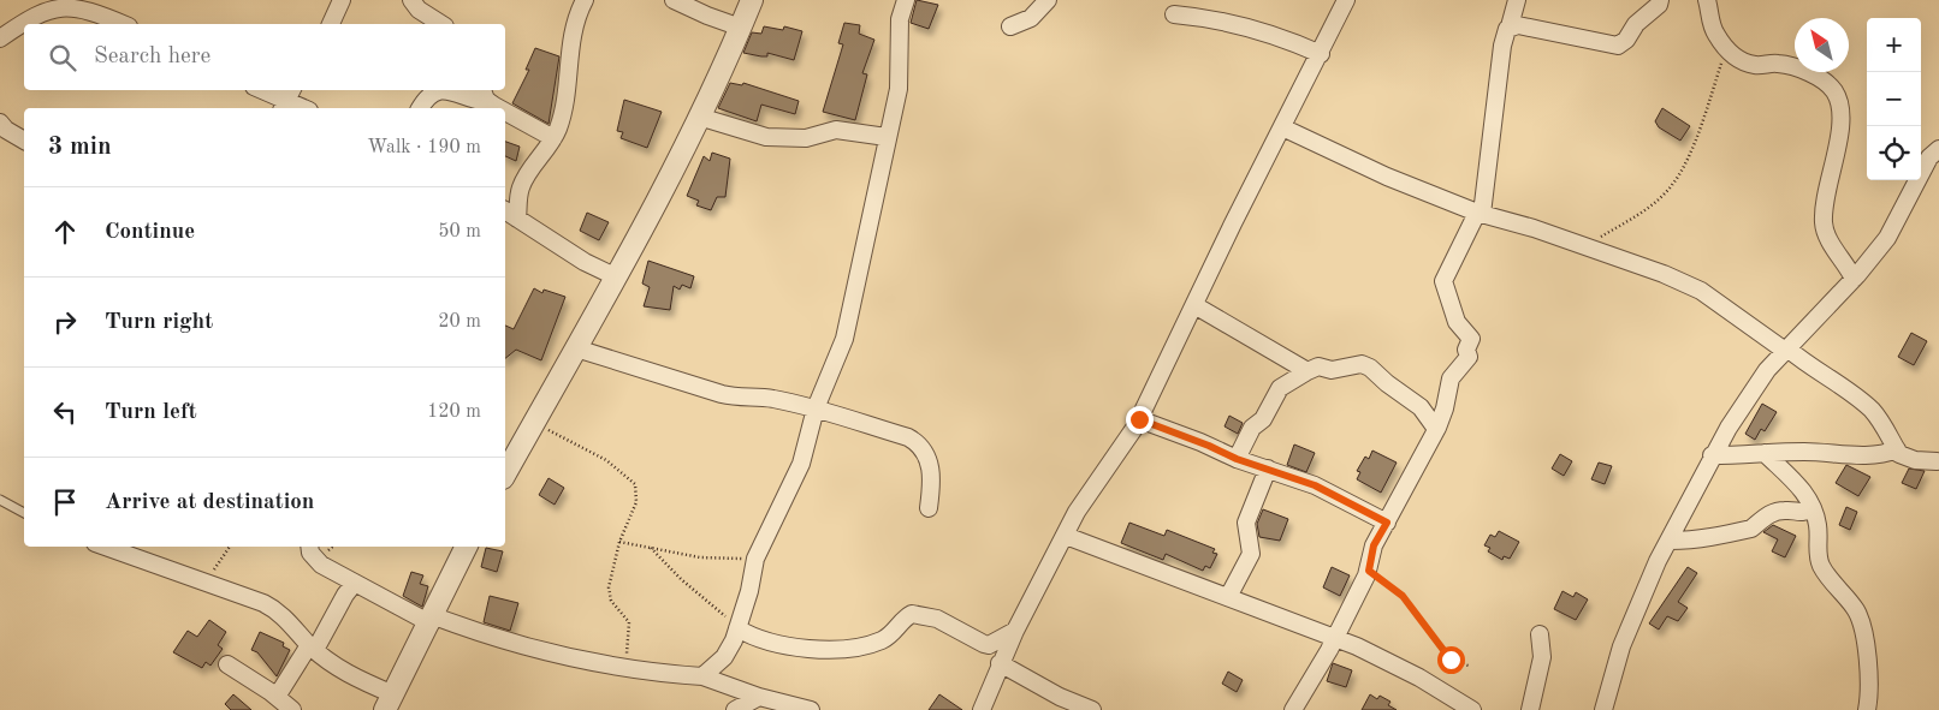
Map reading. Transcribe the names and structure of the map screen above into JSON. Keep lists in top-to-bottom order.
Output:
{
  "north": "top left",
  "page": {
    "map_buttons": ["+", "−"],
    "search": "Search here",
    "heading": ["3 min", "Walk · 190 m"],
    "list": [
      ["Continue", "50 m"],
      ["Turn right", "20 m"],
      ["Turn left", "120 m"],
      "Arrive at destination"
    ]
  }
}
